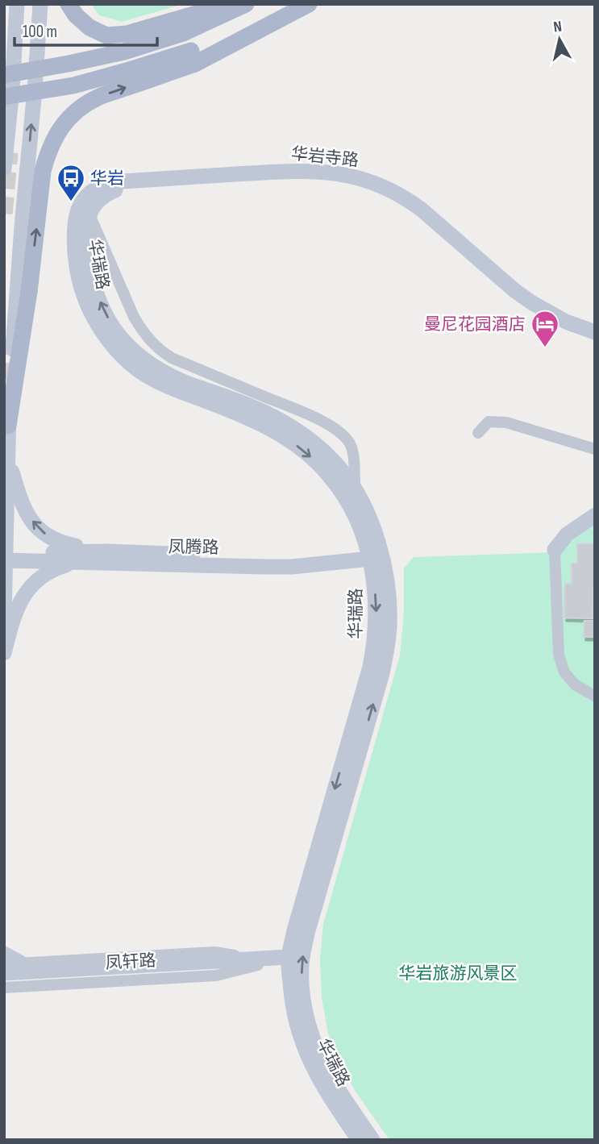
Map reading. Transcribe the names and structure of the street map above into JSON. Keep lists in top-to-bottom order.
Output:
{
  "streets": {
    "street": [
      "华岩寺路",
      "华瑞路",
      "凤腾路",
      "凤轩路"
    ]
  },
  "crossings": [
    ["华岩寺路", "华瑞路"],
    ["华瑞路", "凤腾路"],
    ["华瑞路", "凤轩路"]
  ],
  "parks": ["华岩旅游风景区"],
  "places": {
    "bus stop": ["华岩"],
    "hotel": ["曼尼花园酒店"]
  },
  "scale_bar": "100 m",
  "north": "top"
}
